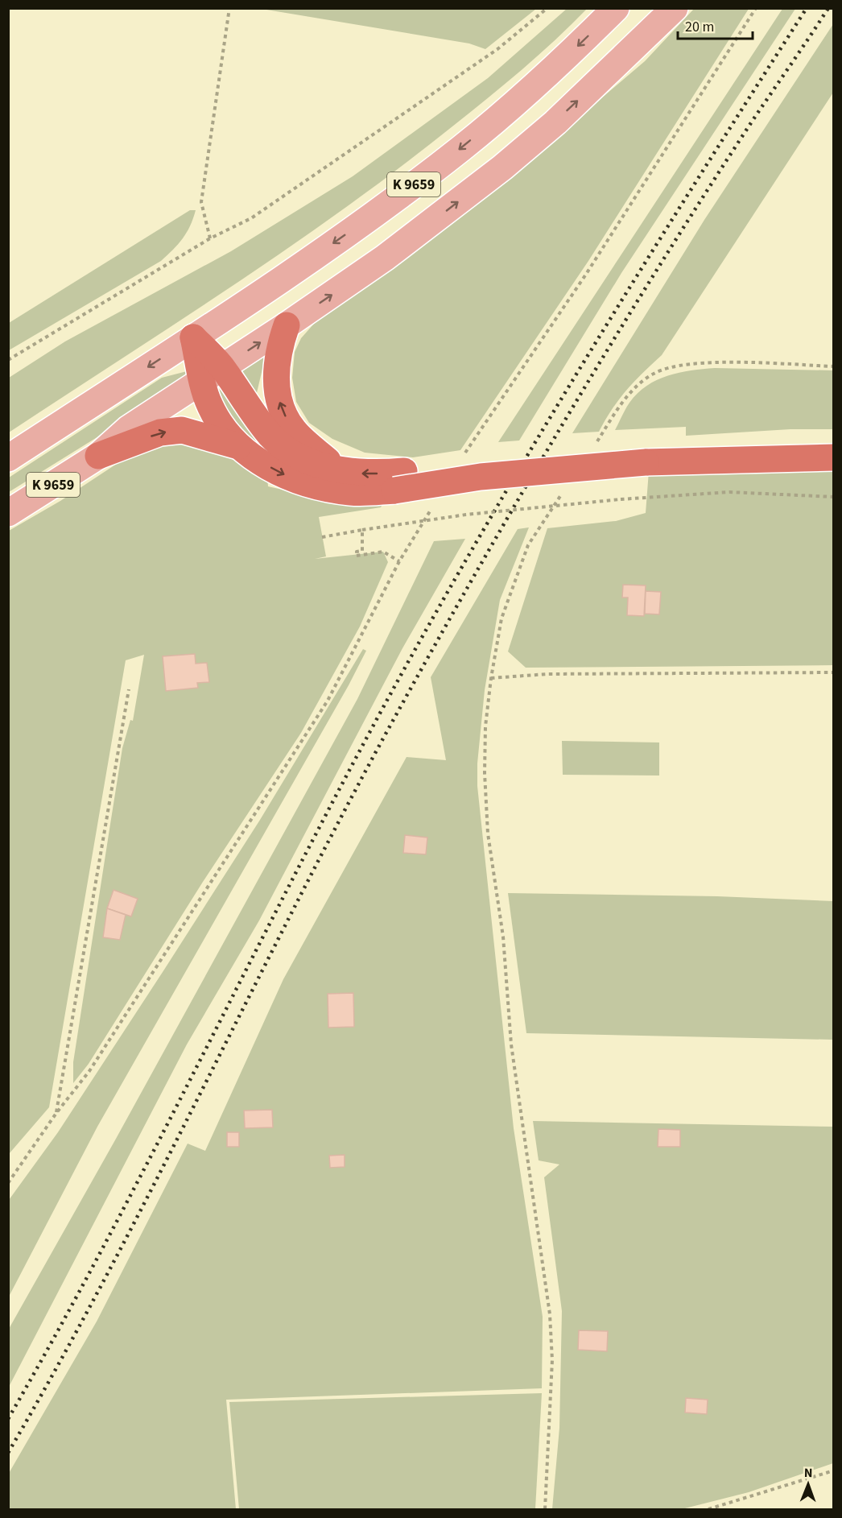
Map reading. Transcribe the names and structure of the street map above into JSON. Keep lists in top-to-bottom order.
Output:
{
  "streets": {
    "main road": ["K 9659"]
  },
  "scale_bar": "20 m",
  "north": "top"
}
